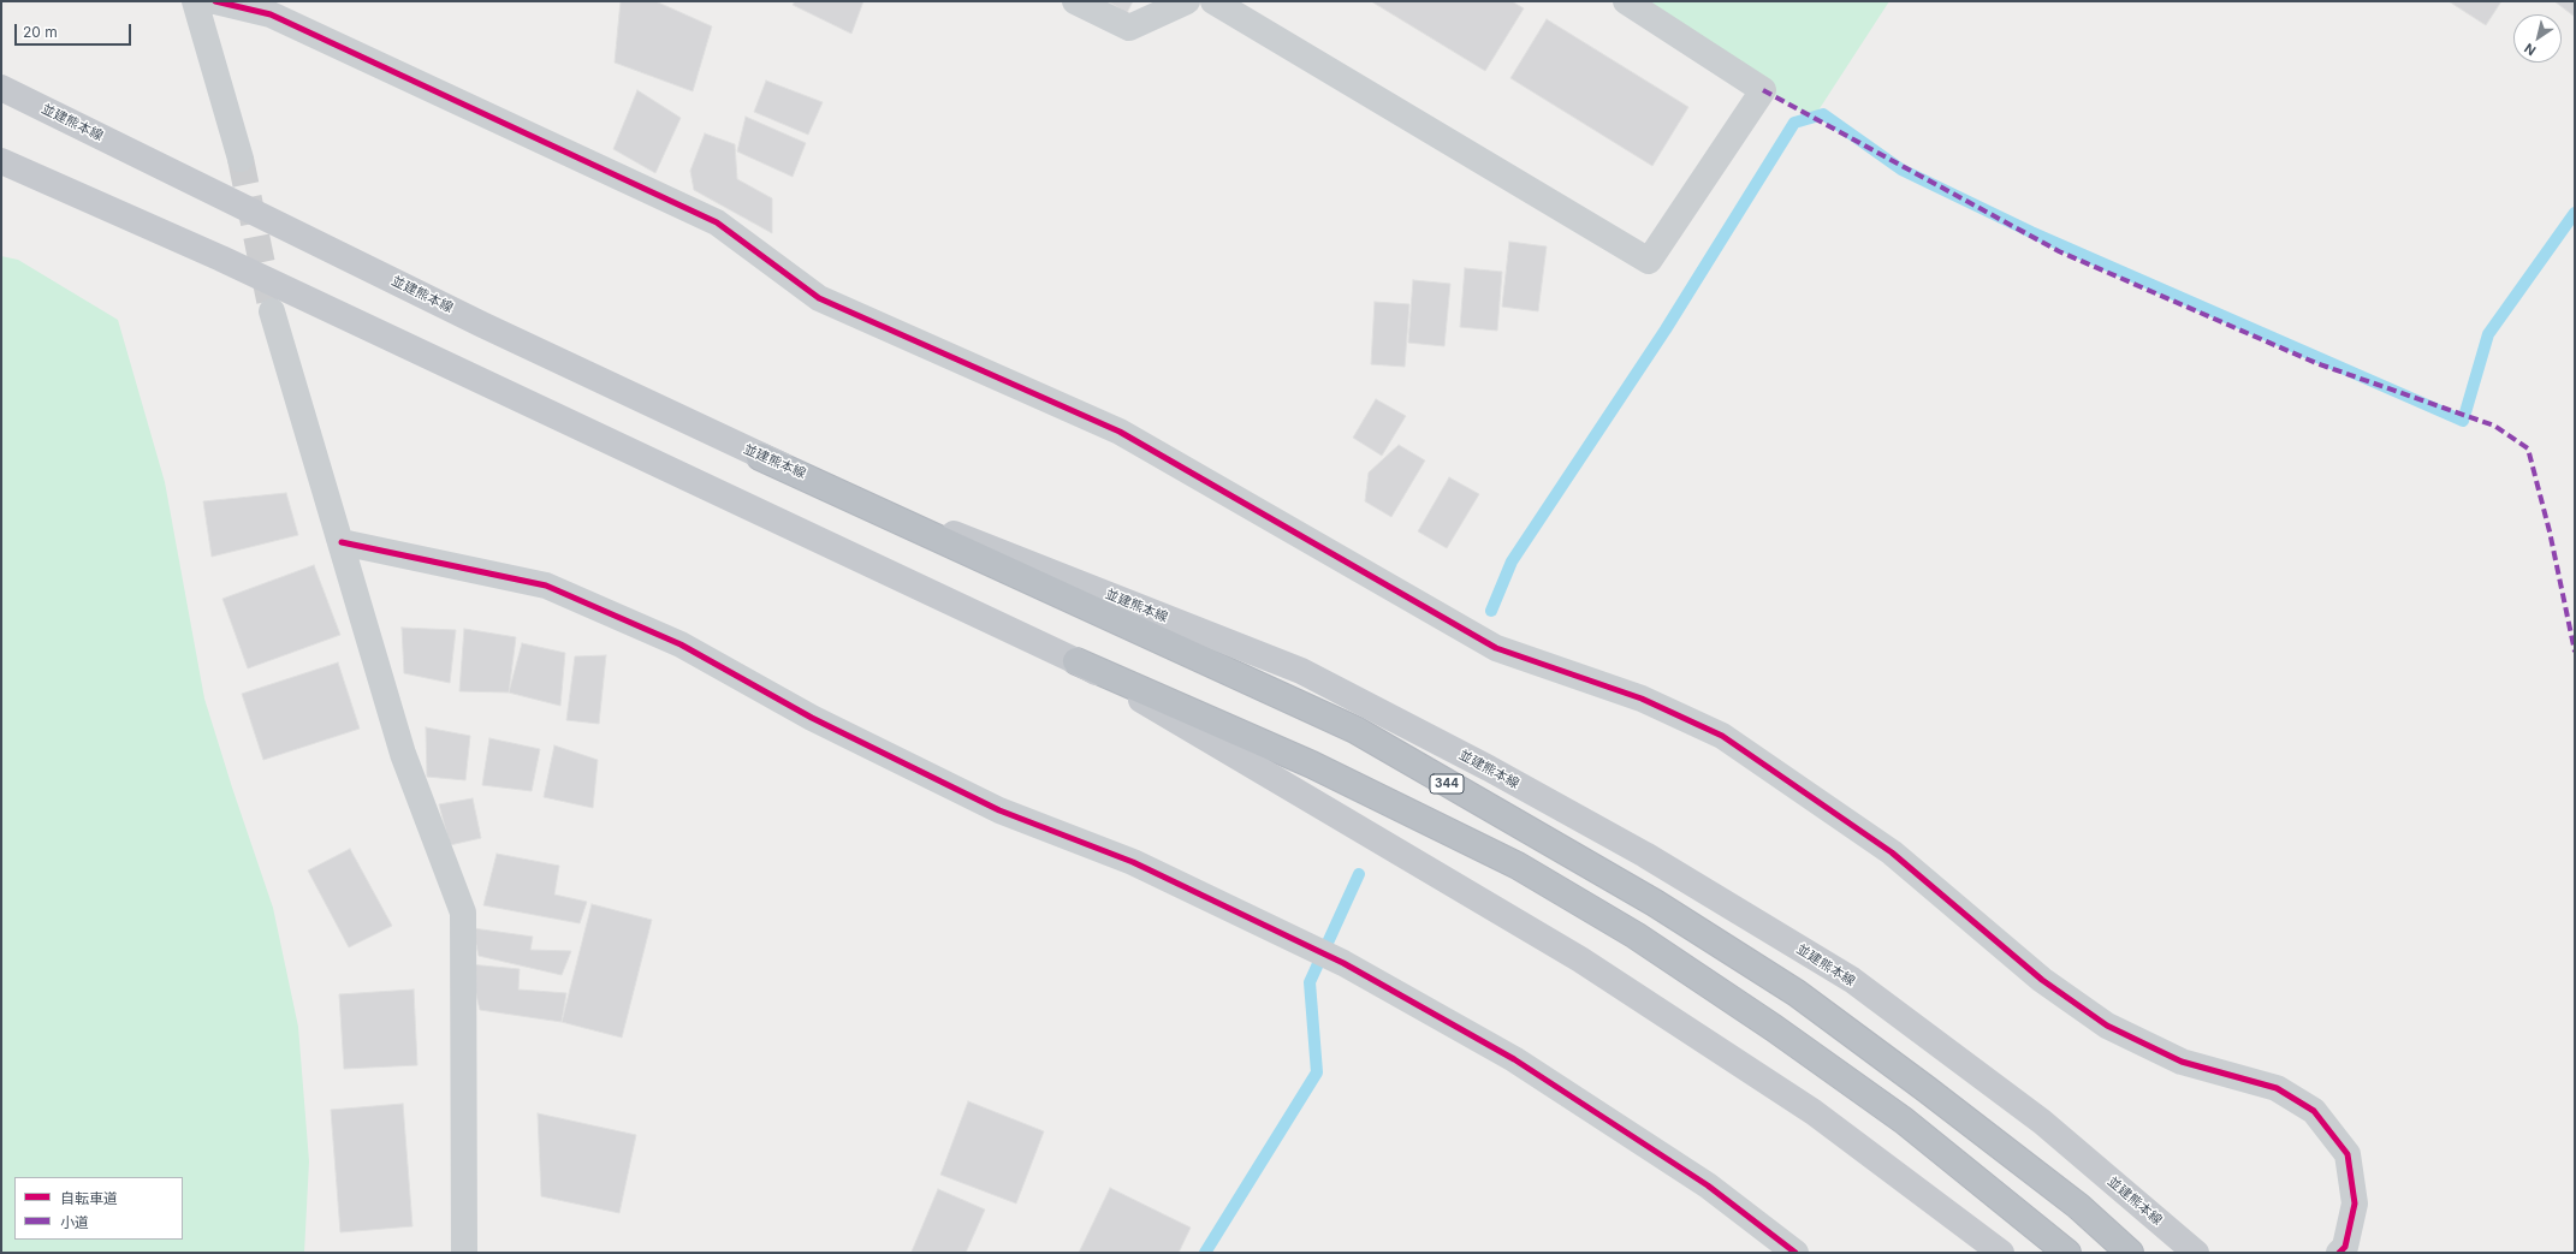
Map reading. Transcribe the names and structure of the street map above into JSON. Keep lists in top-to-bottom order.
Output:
{
  "streets": {
    "highway": ["344"],
    "main road": ["並建熊本線"]
  },
  "crossings": [
    ["並建熊本線", "344"]
  ],
  "legend": ["自転車道", "小道"],
  "scale_bar": "20 m",
  "north": "bottom left"
}
